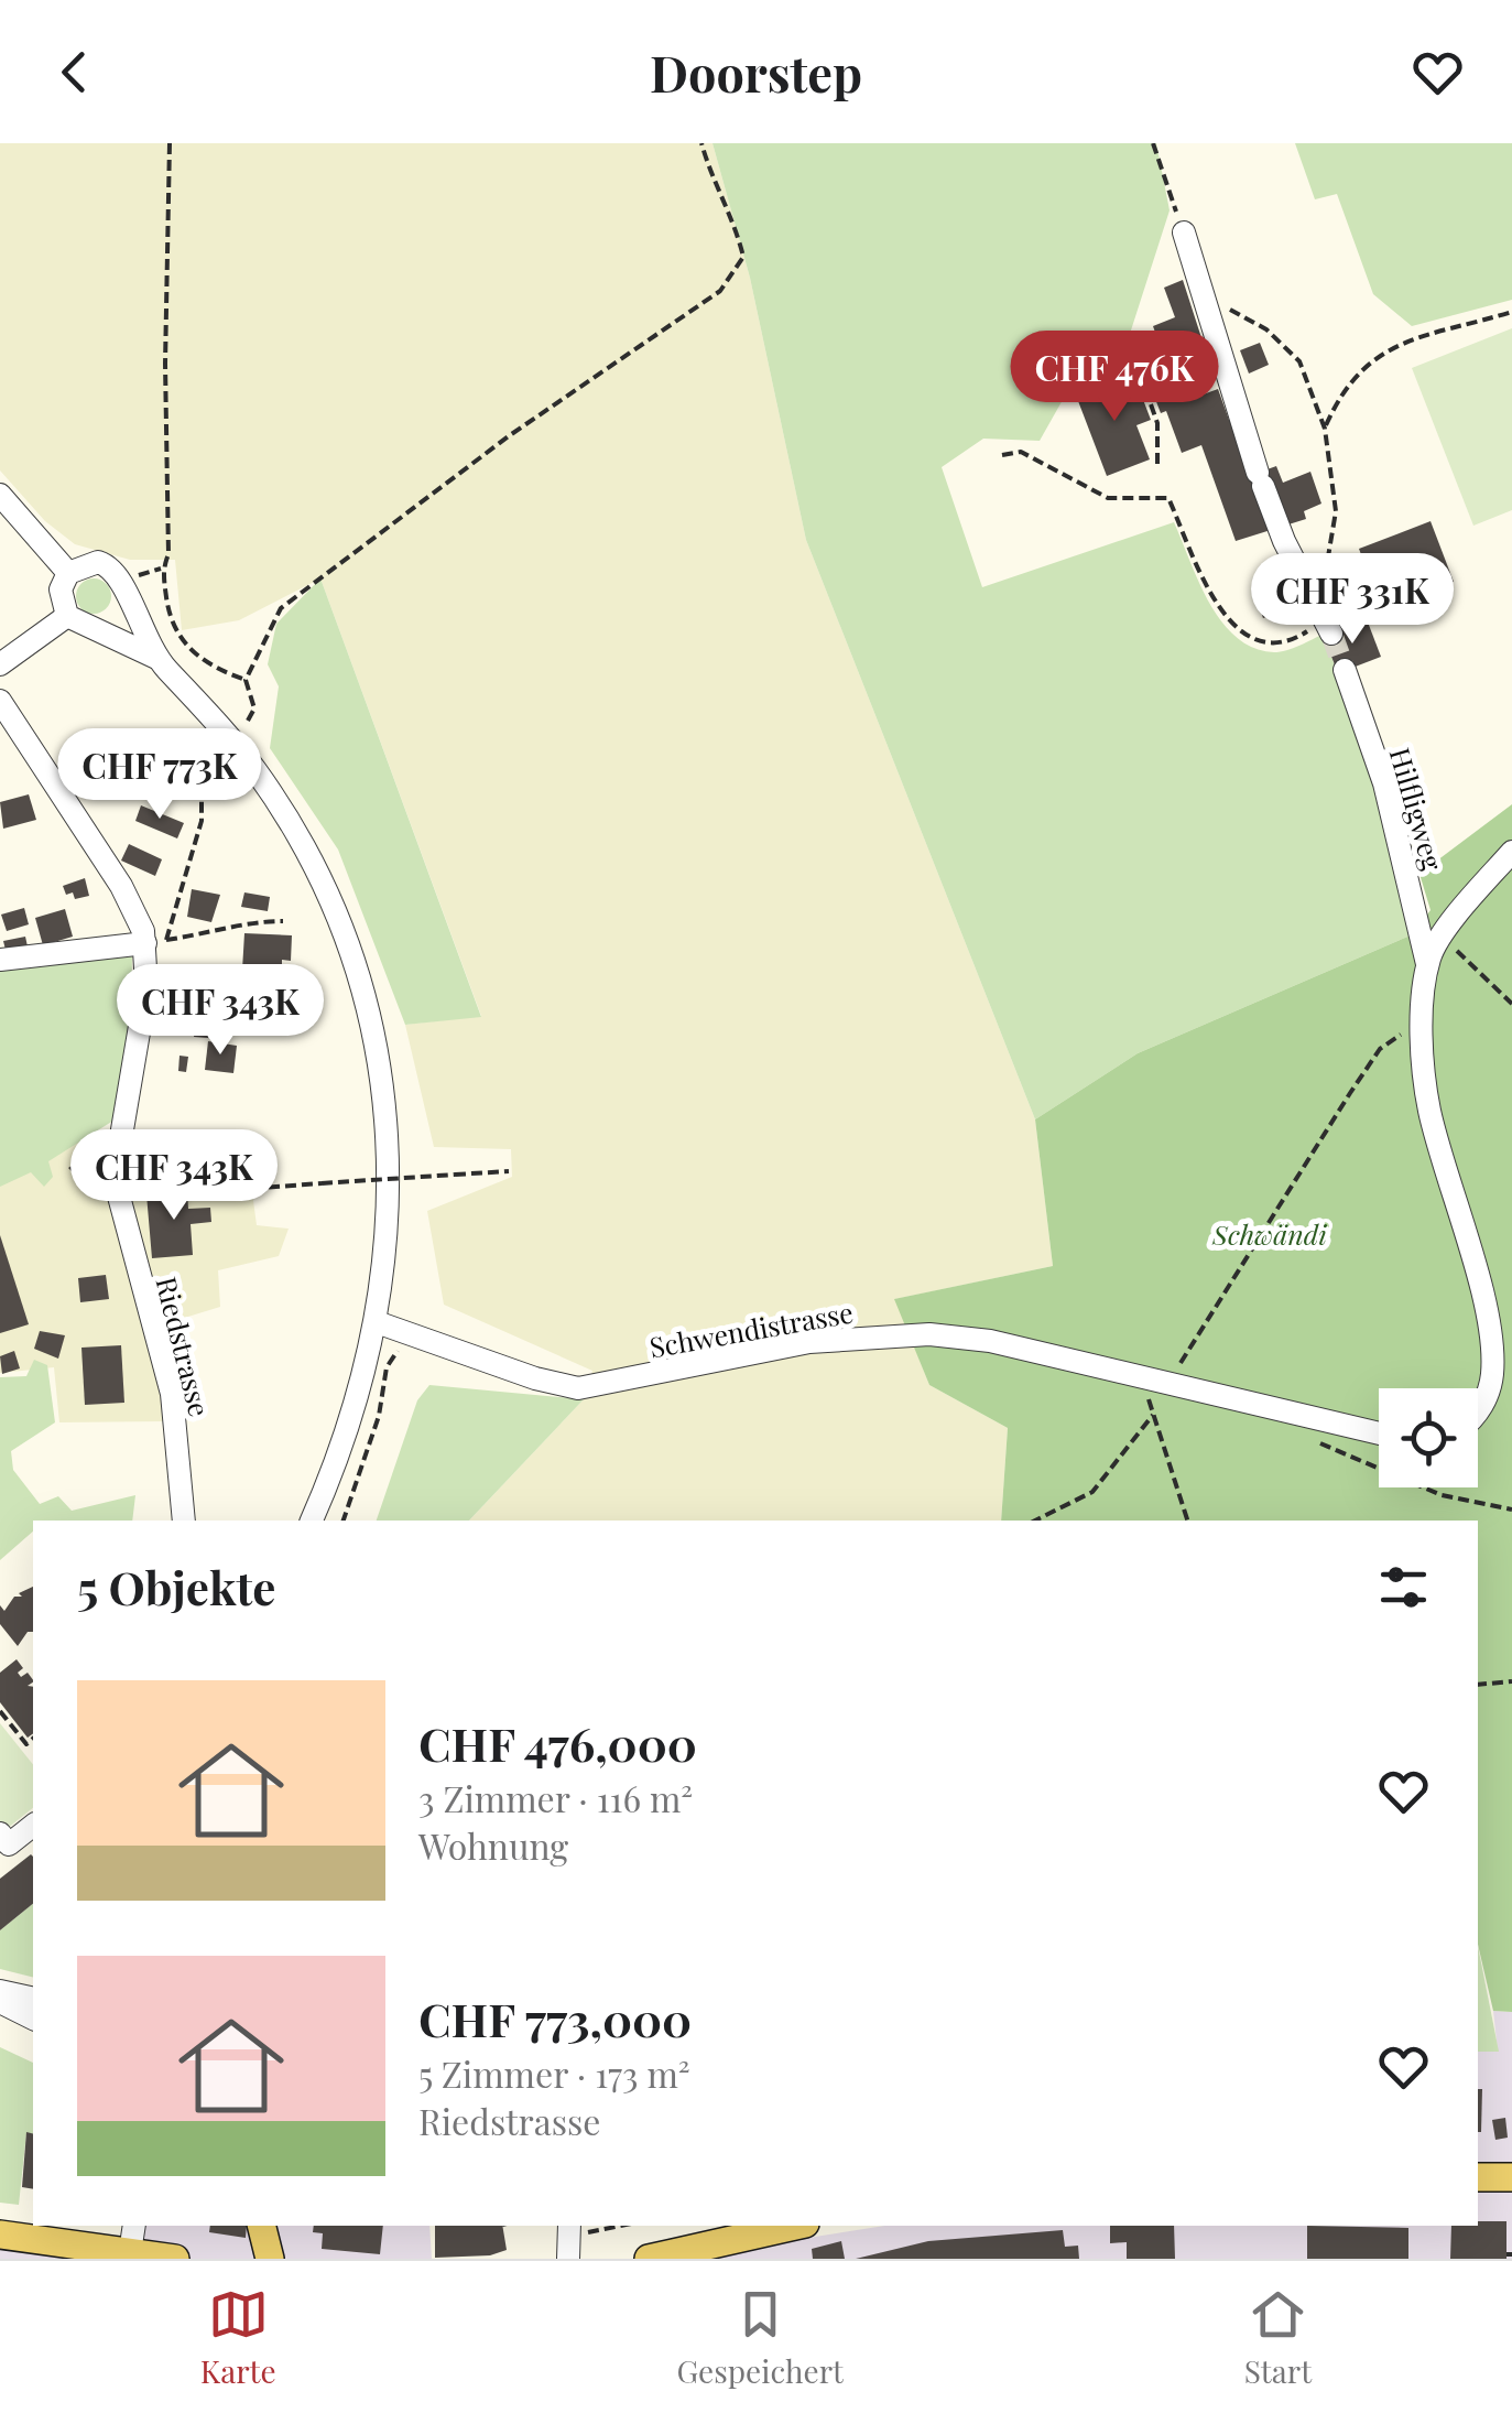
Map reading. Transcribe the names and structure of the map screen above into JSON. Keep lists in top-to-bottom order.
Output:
{
  "streets": {
    "street": ["Hilfligweg", "Schwendistrasse", "Riedstrasse"]
  },
  "parks": ["Schwändi"],
  "page": {
    "header": "Doorstep",
    "price": [
      "CHF 476K",
      "CHF 331K",
      "CHF 773K",
      "CHF 343K",
      "CHF 343K"
    ],
    "heading": "5 Objekte",
    "list": [
      {
        "name": "CHF 476,000",
        "note": "3 Zimmer · 116 m² · Wohnung"
      },
      {
        "name": "CHF 773,000",
        "note": "5 Zimmer · 173 m² · Riedstrasse"
      }
    ],
    "tabs": ["Karte", "Gespeichert", "Start"]
  }
}
